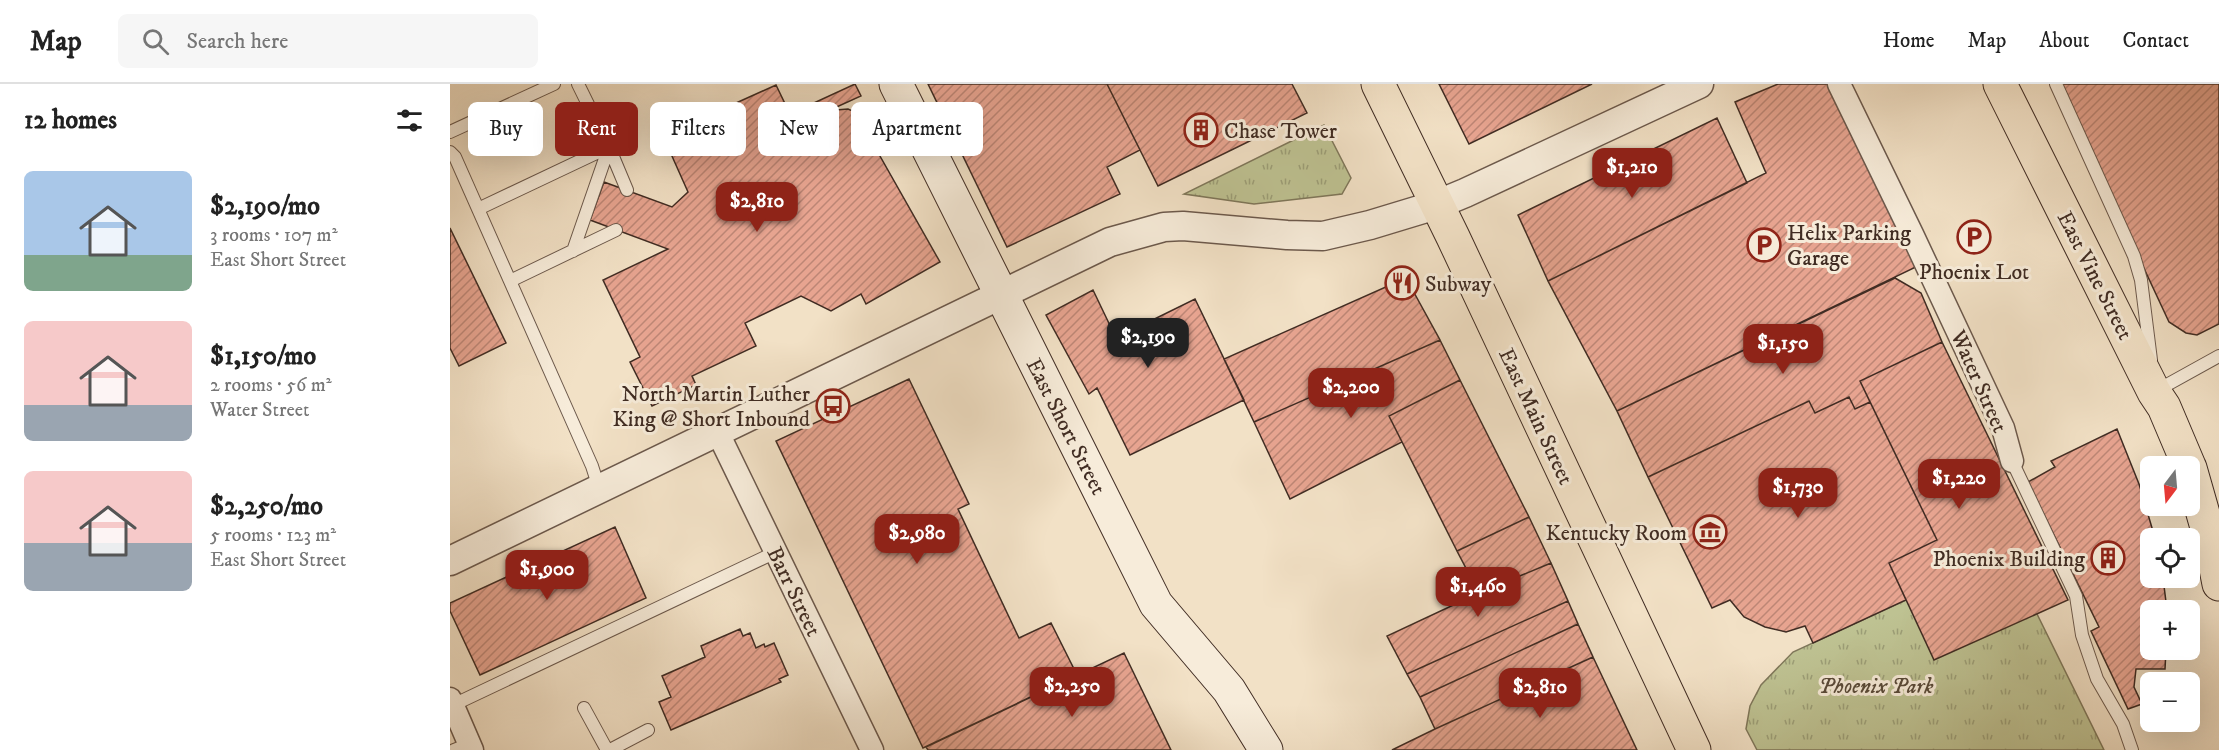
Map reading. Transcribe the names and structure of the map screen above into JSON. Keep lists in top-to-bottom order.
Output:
{
  "streets": {
    "main road": ["East Vine Street", "East Main Street", "East Short Street"],
    "street": ["Water Street", "Barr Street"]
  },
  "parks": ["Phoenix Park"],
  "places": {
    "building": ["Chase Tower", "Phoenix Building"],
    "parking": ["Phoenix Lot", "Helix Parking Garage"],
    "restaurant": ["Subway"],
    "bus stop": ["North Martin Luther King @ Short Inbound"],
    "museum": ["Kentucky Room"]
  },
  "north": "bottom",
  "page": {
    "header": "Map",
    "search": "Search here",
    "nav": [
      "Home",
      "Map",
      "About",
      "Contact"
    ],
    "heading": "12 homes",
    "chip": [
      "Buy",
      "Rent",
      "Filters",
      "New",
      "Apartment"
    ],
    "price": [
      "$1,210",
      "$2,810",
      "$2,190",
      "$1,150",
      "$2,200",
      "$1,220",
      "$1,730",
      "$2,980",
      "$1,900",
      "$1,460",
      "$2,250",
      "$2,810"
    ],
    "list": [
      {
        "name": "$2,190/mo",
        "note": "3 rooms · 107 m² · East Short Street"
      },
      {
        "name": "$1,150/mo",
        "note": "2 rooms · 56 m² · Water Street"
      },
      {
        "name": "$2,250/mo",
        "note": "5 rooms · 123 m² · East Short Street"
      }
    ],
    "map_buttons": ["+", "−"]
  }
}
